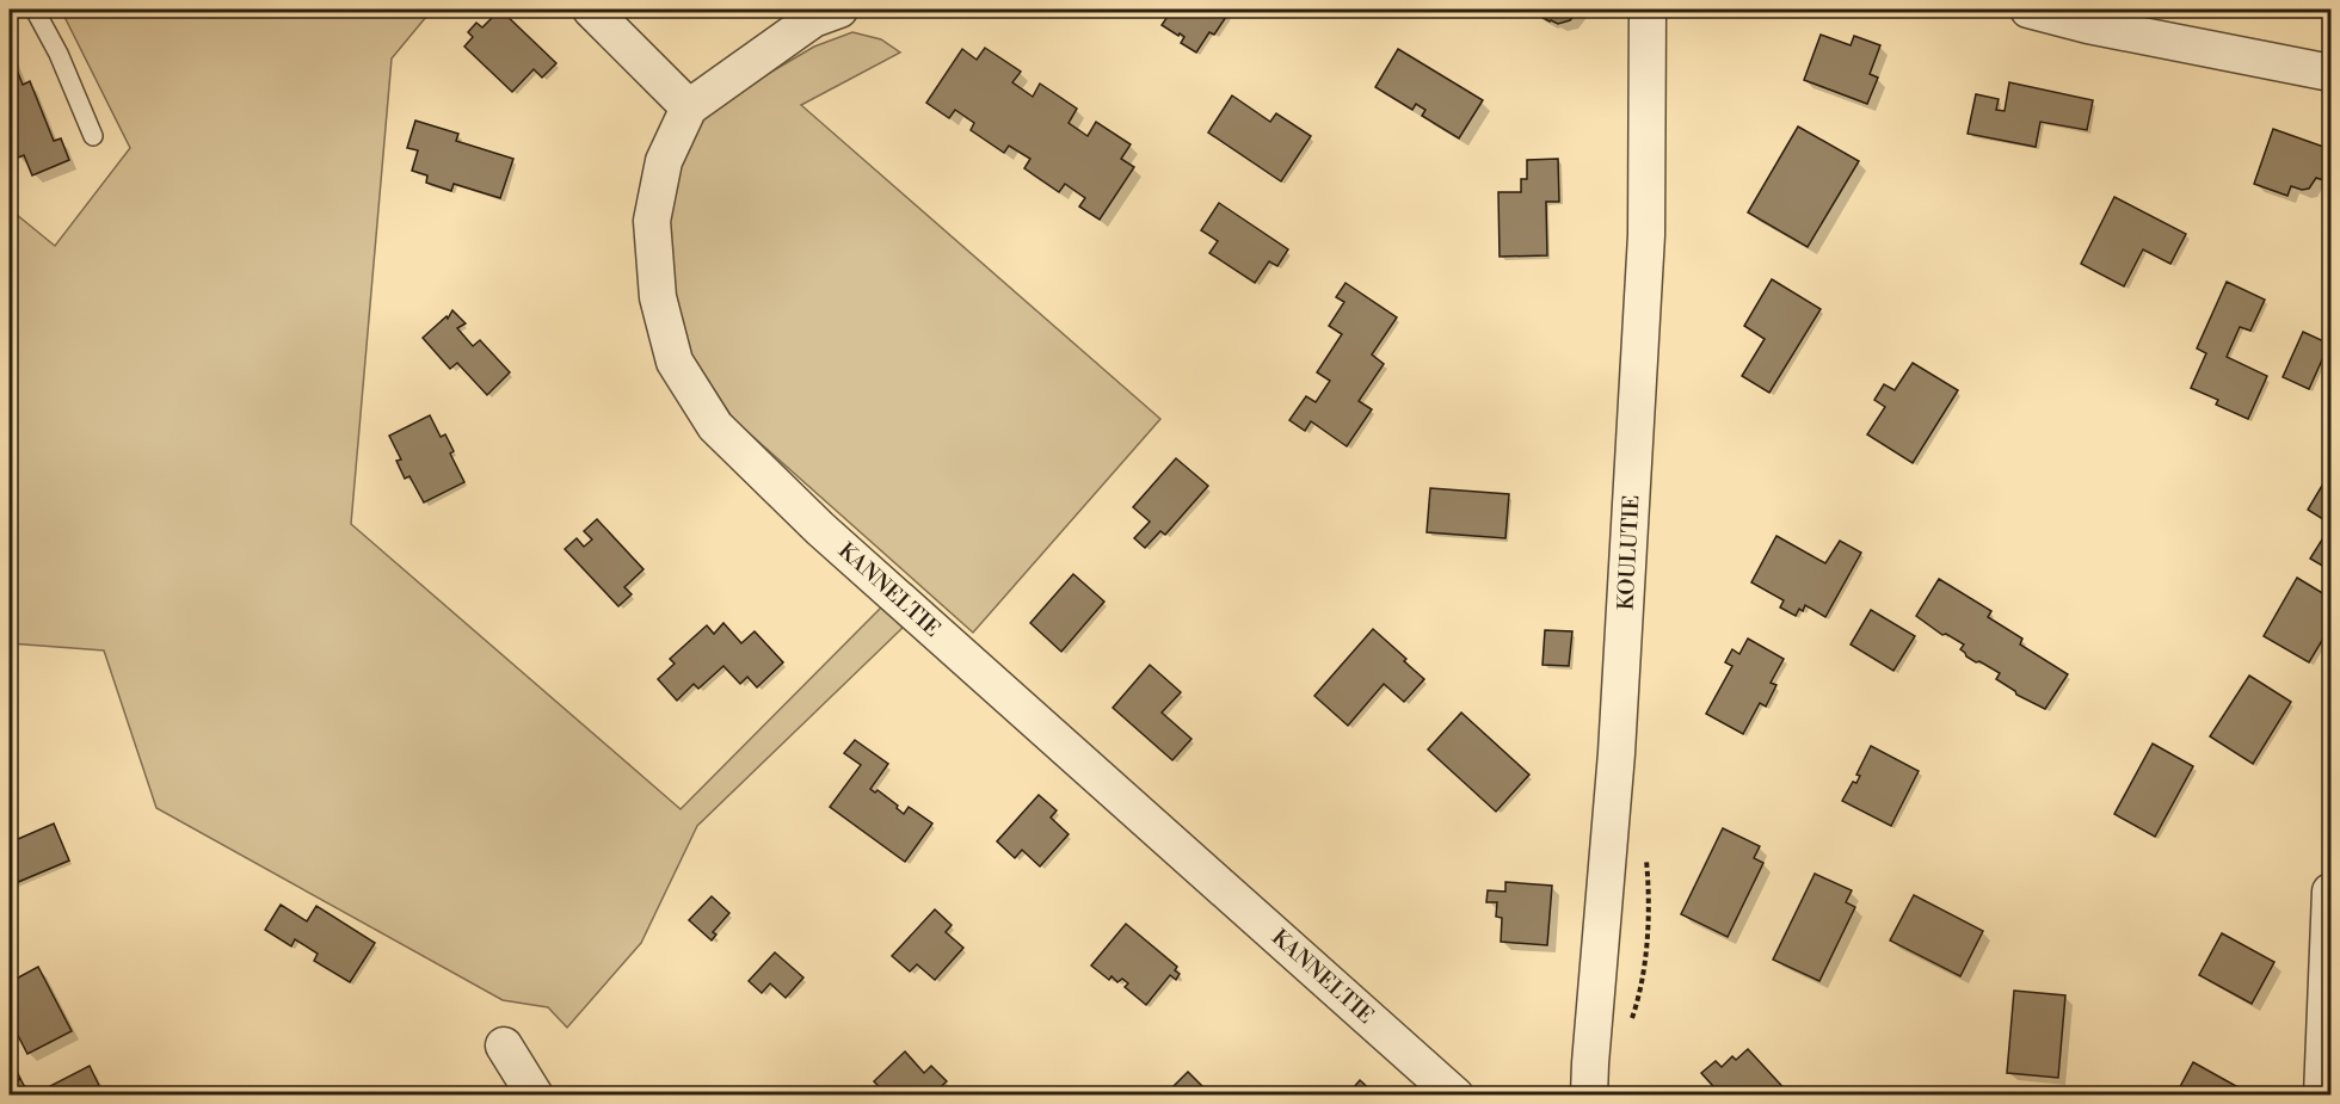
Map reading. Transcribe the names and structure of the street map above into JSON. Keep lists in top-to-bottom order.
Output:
{
  "streets": {
    "street": ["KOULUTIE", "KANNELTIE"]
  }
}
